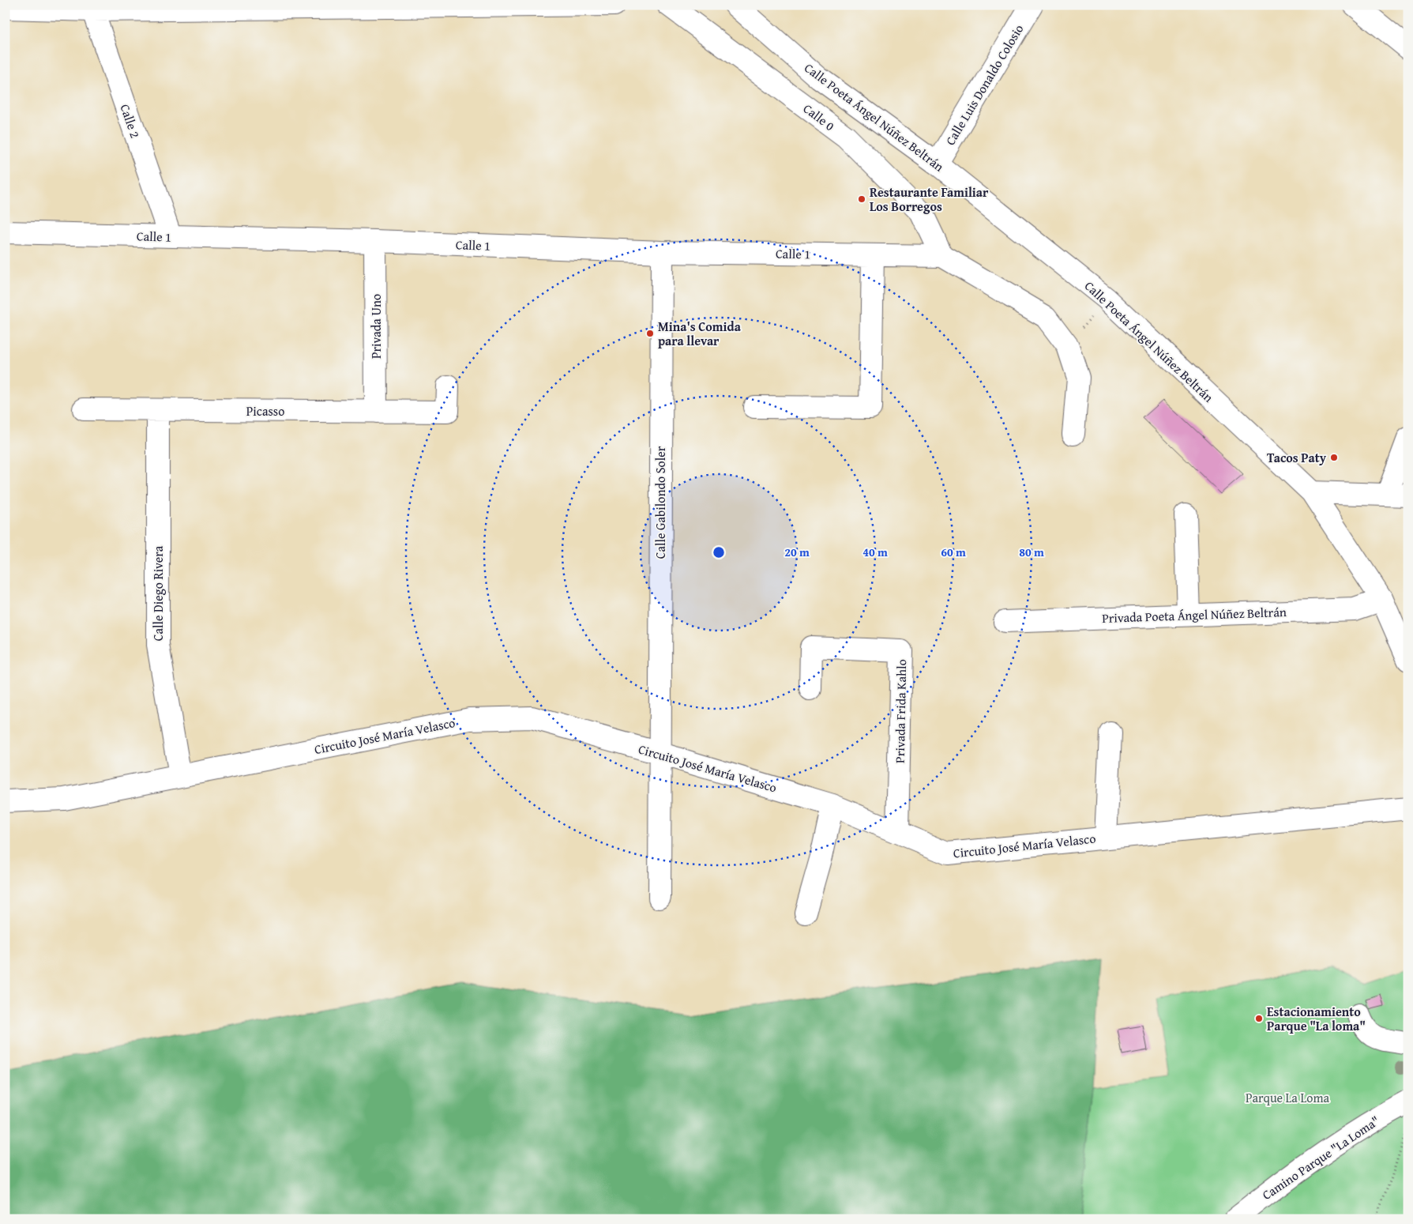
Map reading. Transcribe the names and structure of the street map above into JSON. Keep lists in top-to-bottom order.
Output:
{
  "streets": {
    "street": [
      "Calle Luis Donaldo Colosio",
      "Calle 0",
      "Calle Poeta Ángel Núñez Beltrán",
      "Calle 2",
      "Calle 1",
      "Privada Uno",
      "Picasso",
      "Calle Gabilondo Soler",
      "Calle Diego Rivera",
      "Privada Poeta Ángel Núñez Beltrán",
      "Privada Frida Kahlo",
      "Circuito José María Velasco",
      "Camino Parque \"La Loma\""
    ]
  },
  "crossings": [
    ["Calle Luis Donaldo Colosio", "Calle Poeta Ángel Núñez Beltrán"],
    ["Calle 0", "Calle 1"],
    ["Calle Poeta Ángel Núñez Beltrán", "Privada Poeta Ángel Núñez Beltrán"],
    ["Calle 2", "Calle 1"],
    ["Calle 1", "Privada Uno"],
    ["Calle 1", "Calle Gabilondo Soler"],
    ["Privada Uno", "Picasso"],
    ["Picasso", "Calle Diego Rivera"],
    ["Calle Gabilondo Soler", "Circuito José María Velasco"],
    ["Calle Diego Rivera", "Circuito José María Velasco"],
    ["Privada Frida Kahlo", "Circuito José María Velasco"]
  ],
  "parks": ["Parque La Loma"],
  "places": [
    "Restaurante Familiar Los Borregos",
    "Mina's Comida para llevar",
    "Tacos Paty",
    "Estacionamiento Parque \"La loma\""
  ],
  "rings": [
    "20 m",
    "40 m",
    "60 m",
    "80 m"
  ]
}
